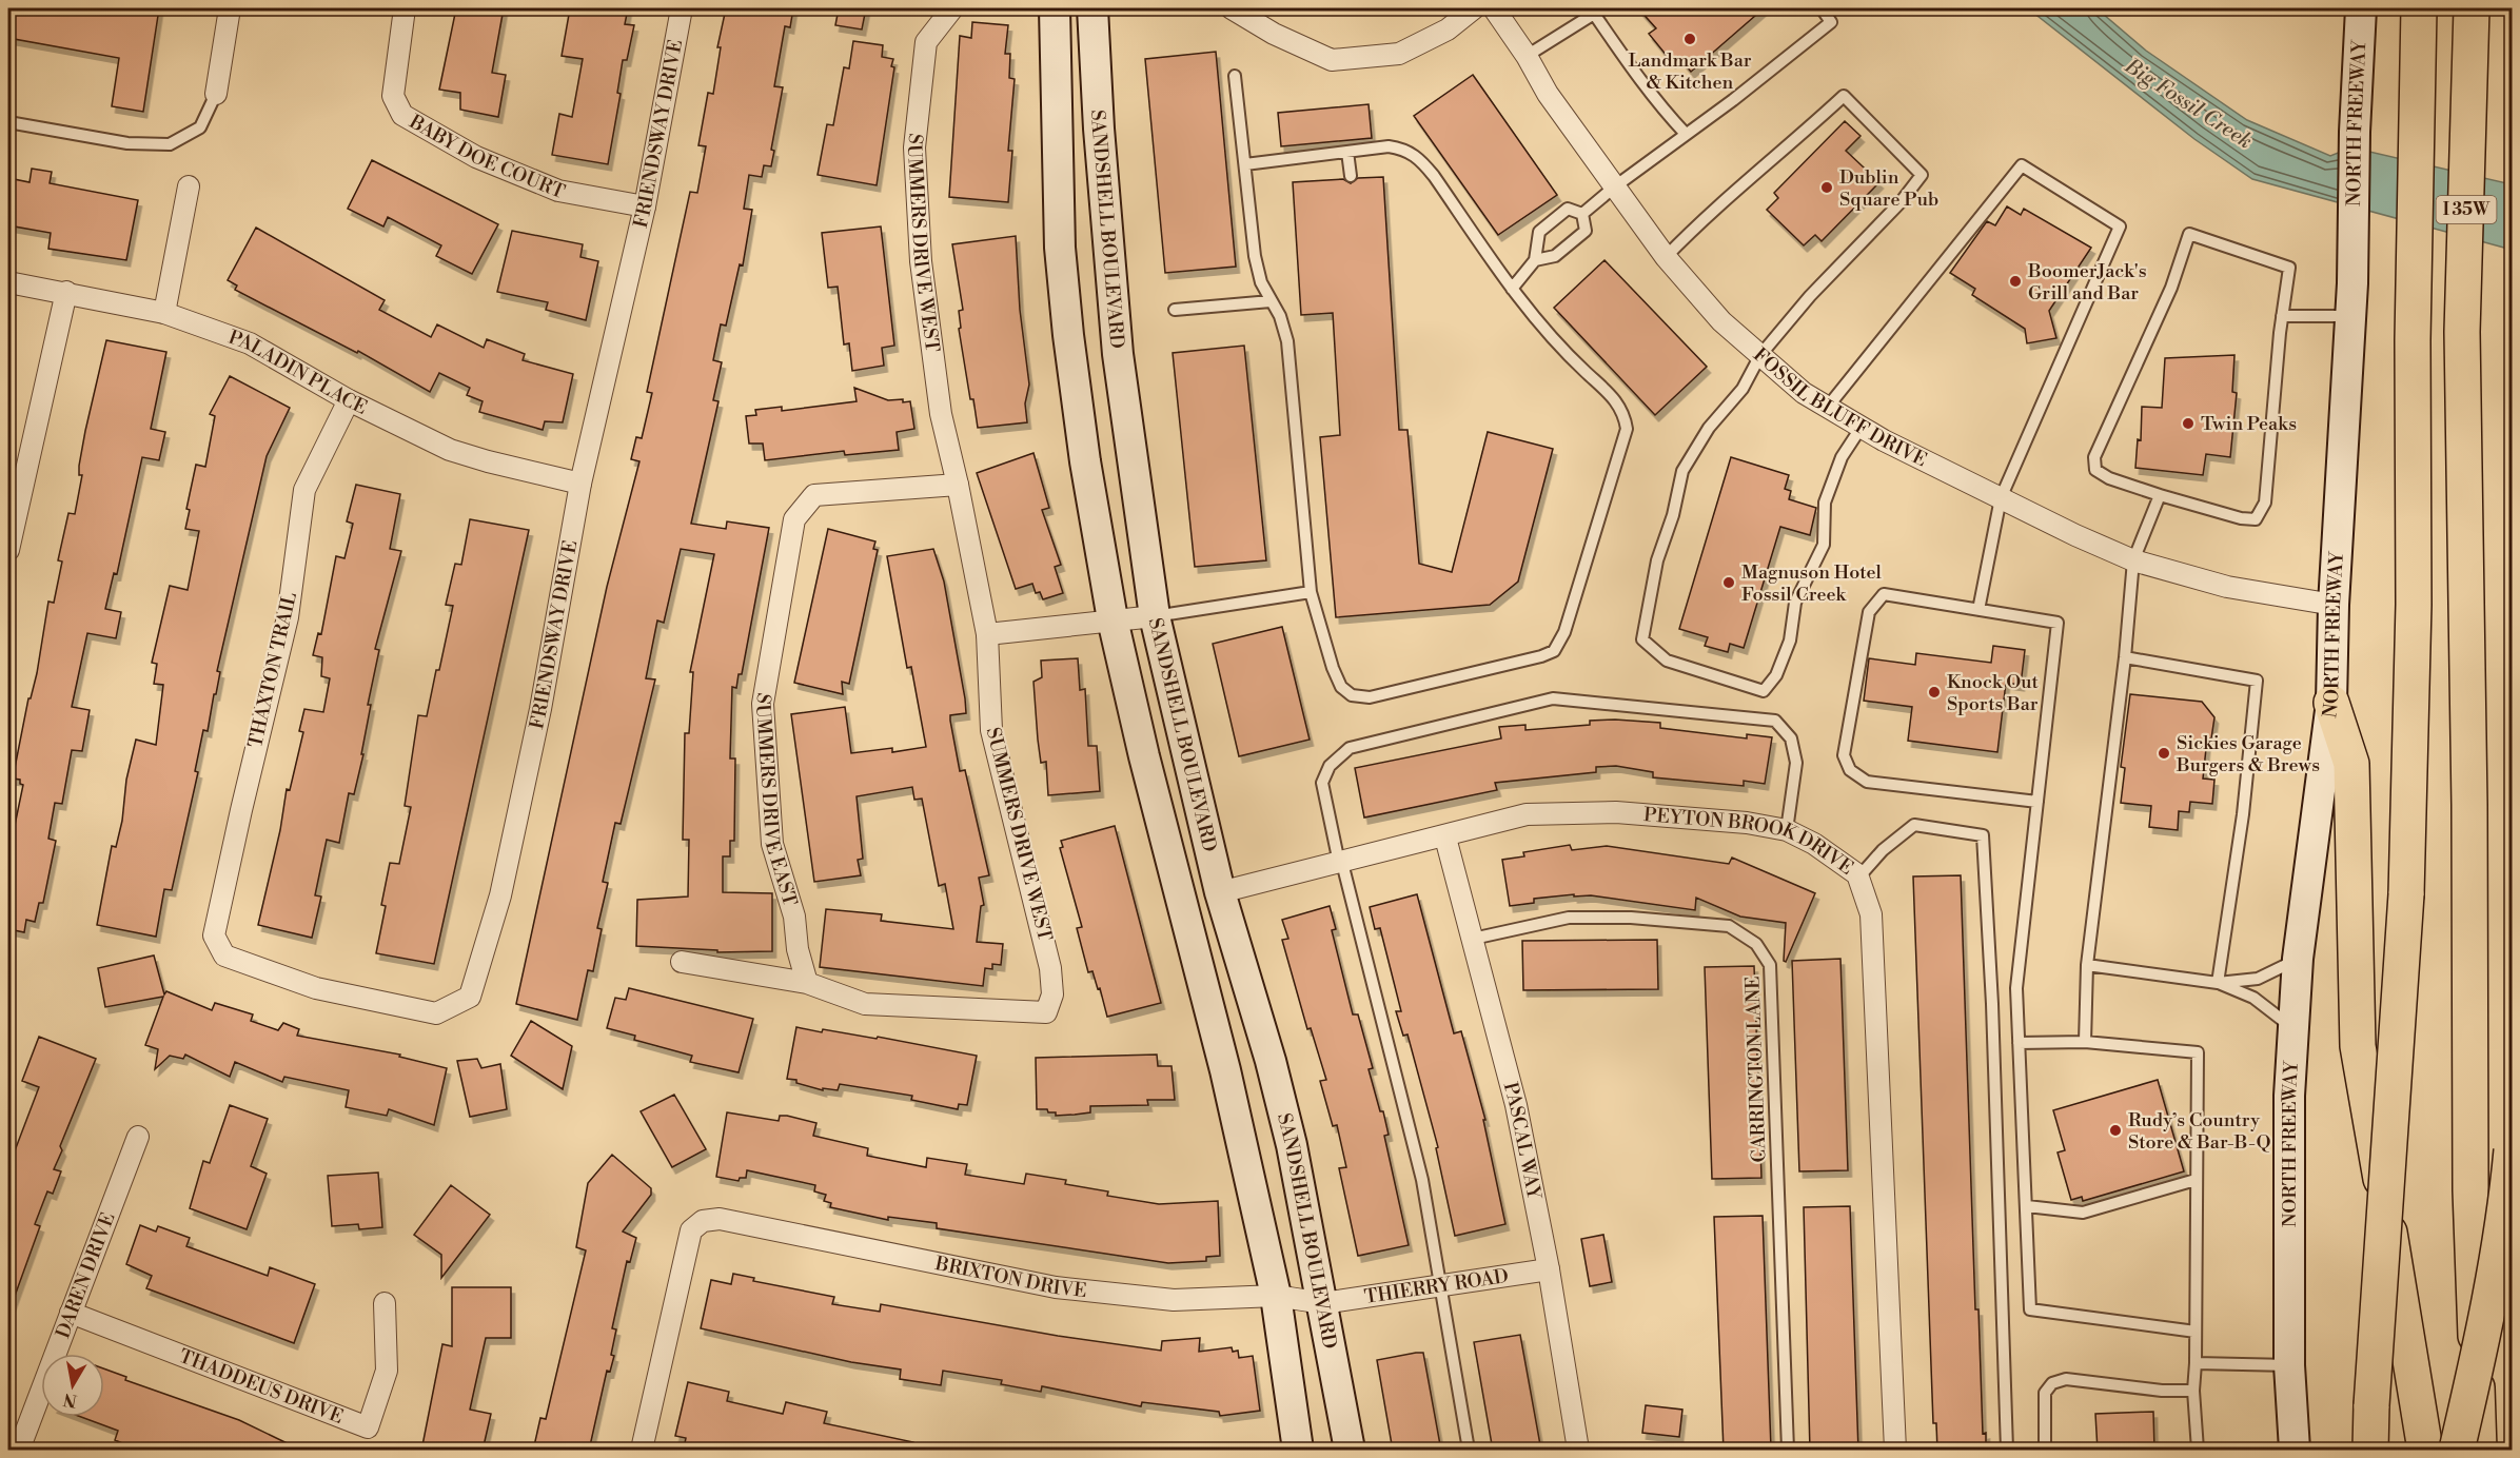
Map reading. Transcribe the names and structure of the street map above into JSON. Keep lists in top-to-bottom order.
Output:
{
  "streets": {
    "highway": ["I 35W"],
    "street": [
      "NORTH FREEWAY",
      "FRIENDSWAY DRIVE",
      "BABY DOE COURT",
      "SANDSHELL BOULEVARD",
      "SUMMERS DRIVE WEST",
      "PALADIN PLACE",
      "FOSSIL BLUFF DRIVE",
      "THAXTON TRAIL",
      "SUMMERS DRIVE EAST",
      "PEYTON BROOK DRIVE",
      "PASCAL WAY",
      "DAREN DRIVE",
      "BRIXTON DRIVE",
      "THIERRY ROAD",
      "THADDEUS DRIVE"
    ],
    "lane": ["CARRINGTON LANE"]
  },
  "crossings": [
    ["NORTH FREEWAY", "FOSSIL BLUFF DRIVE"],
    ["FRIENDSWAY DRIVE", "BABY DOE COURT"],
    ["FRIENDSWAY DRIVE", "PALADIN PLACE"],
    ["FRIENDSWAY DRIVE", "THAXTON TRAIL"],
    ["SANDSHELL BOULEVARD", "PEYTON BROOK DRIVE"],
    ["SANDSHELL BOULEVARD", "BRIXTON DRIVE"],
    ["SANDSHELL BOULEVARD", "THIERRY ROAD"],
    ["SUMMERS DRIVE WEST", "SUMMERS DRIVE EAST"],
    ["PALADIN PLACE", "THAXTON TRAIL"],
    ["PEYTON BROOK DRIVE", "PASCAL WAY"],
    ["CARRINGTON LANE", "PASCAL WAY"],
    ["PASCAL WAY", "THIERRY ROAD"],
    ["DAREN DRIVE", "THADDEUS DRIVE"],
    ["BRIXTON DRIVE", "THIERRY ROAD"]
  ],
  "water": ["Big Fossil Creek"],
  "places": [
    "Landmark Bar & Kitchen",
    "Dublin Square Pub",
    "BoomerJack's Grill and Bar",
    "Twin Peaks",
    "Magnuson Hotel Fossil Creek",
    "Knock Out Sports Bar",
    "Sickies Garage Burgers & Brews",
    "Rudy’s Country Store & Bar-B-Q"
  ],
  "north": "bottom"
}
